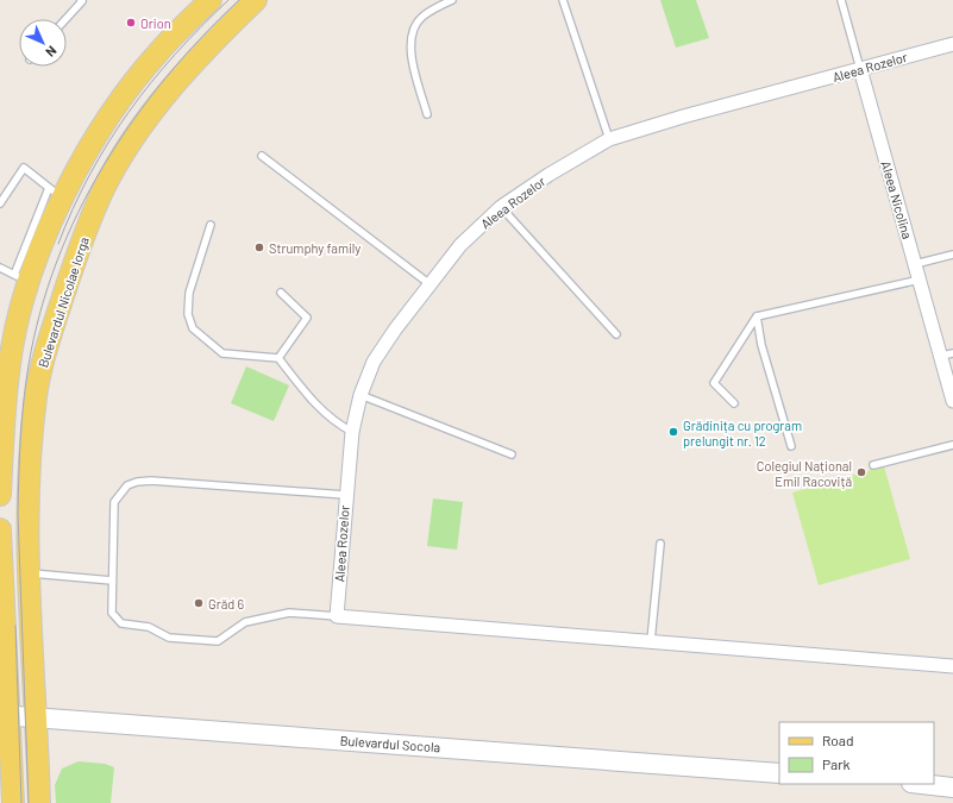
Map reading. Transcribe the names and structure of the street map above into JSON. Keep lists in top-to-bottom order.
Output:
{
  "streets": {
    "main road": ["Bulevardul Nicolae Iorga", "Bulevardul Socola"],
    "street": ["Aleea Rozelor", "Aleea Nicolina"]
  },
  "crossings": [
    ["Aleea Rozelor", "Aleea Nicolina"],
    ["Bulevardul Nicolae Iorga", "Bulevardul Socola"]
  ],
  "places": [
    "Orion",
    "Strumphy family",
    "Grădinița cu program prelungit nr. 12",
    "Colegiul Național Emil Racoviță",
    "Grăd 6"
  ],
  "legend": ["Road", "Park"],
  "north": "bottom right"
}
